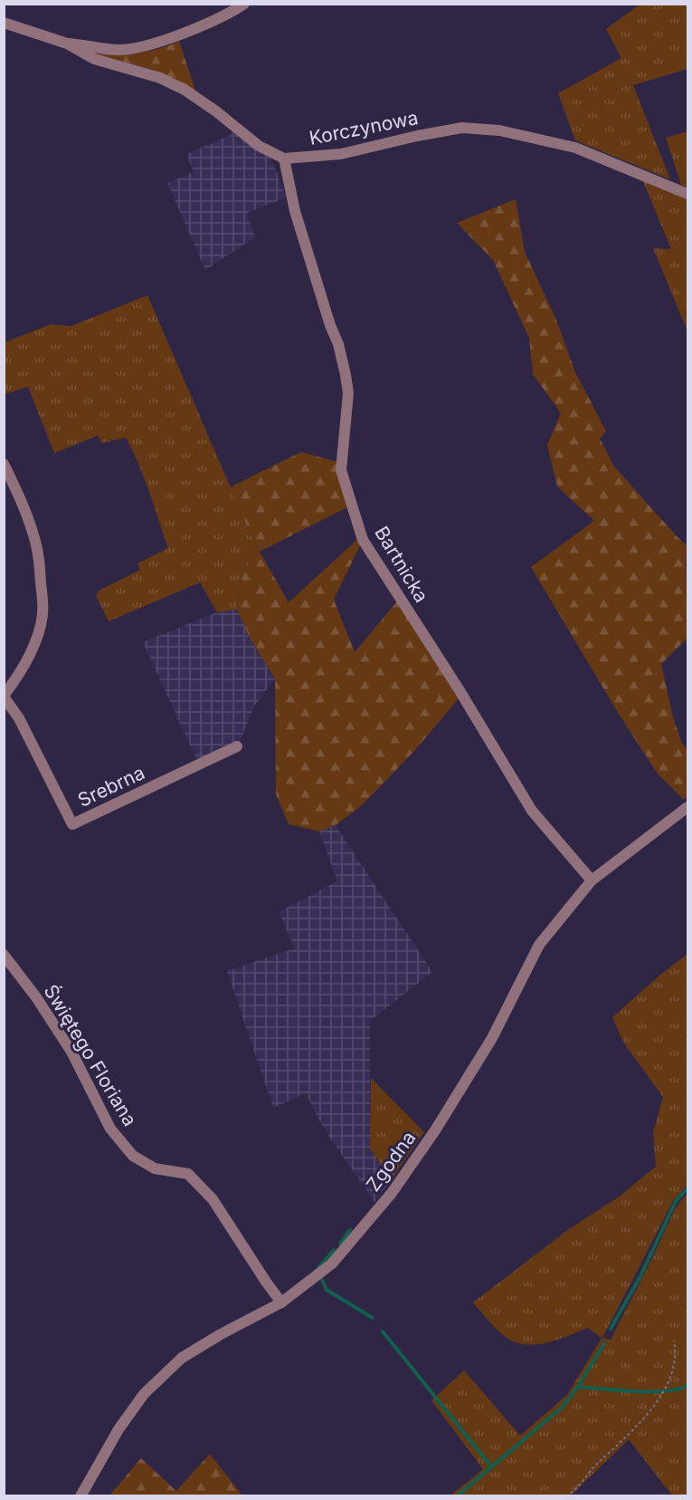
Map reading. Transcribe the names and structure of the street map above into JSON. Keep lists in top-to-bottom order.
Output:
{
  "streets": {
    "street": [
      "Korczynowa",
      "Bartnicka",
      "Srebrna",
      "Świętego Floriana",
      "Zgodna"
    ]
  },
  "crossings": [
    ["Korczynowa", "Bartnicka"],
    ["Bartnicka", "Zgodna"],
    ["Świętego Floriana", "Zgodna"]
  ]
}
